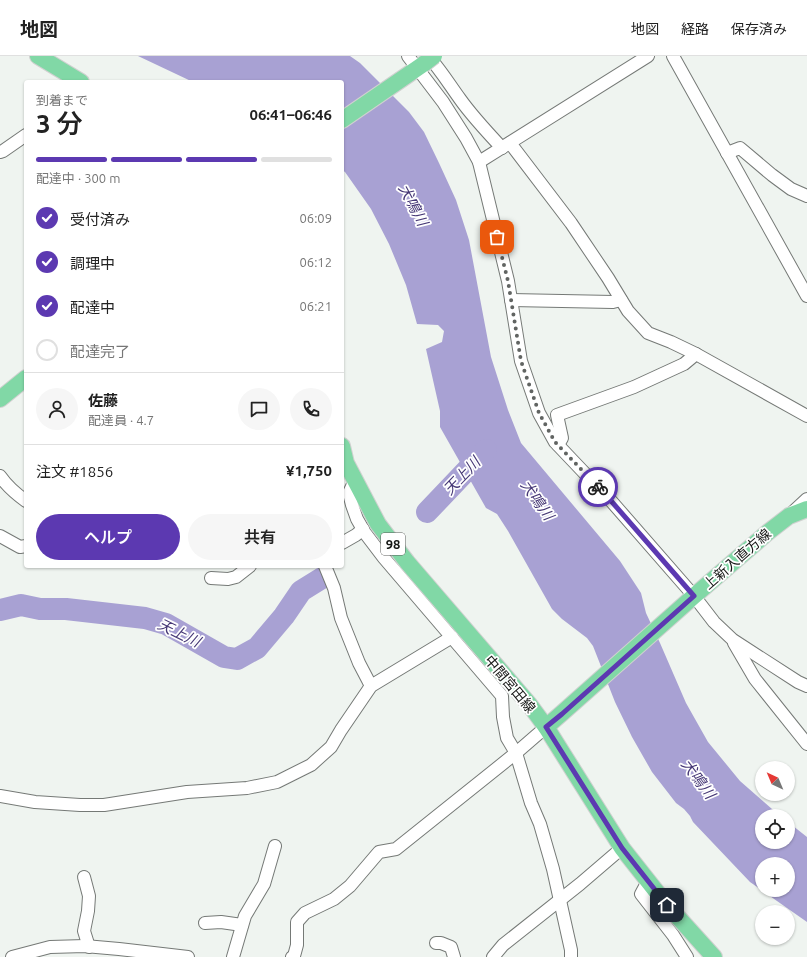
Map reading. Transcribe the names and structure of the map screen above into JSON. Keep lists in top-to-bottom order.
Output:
{
  "streets": {
    "main road": ["98", "上新入直方線", "中間宮田線"]
  },
  "crossings": [
    ["上新入直方線", "中間宮田線"]
  ],
  "water": ["犬鳴川", "天上川"],
  "north": "top left",
  "page": {
    "header": "地図",
    "nav": ["地図", "経路", "保存済み"],
    "heading": ["3 分", "到着まで", "06:41–06:46"],
    "panel": [
      "佐藤",
      "配達員 · 4.7",
      "注文 #1856",
      "¥1,750"
    ],
    "bar": "配達中 · 300 m",
    "list": [
      ["受付済み", "06:09"],
      ["調理中", "06:12"],
      ["配達中", "06:21"],
      "配達完了"
    ],
    "buttons": ["ヘルプ", "共有"],
    "map_buttons": ["+", "−"]
  }
}
